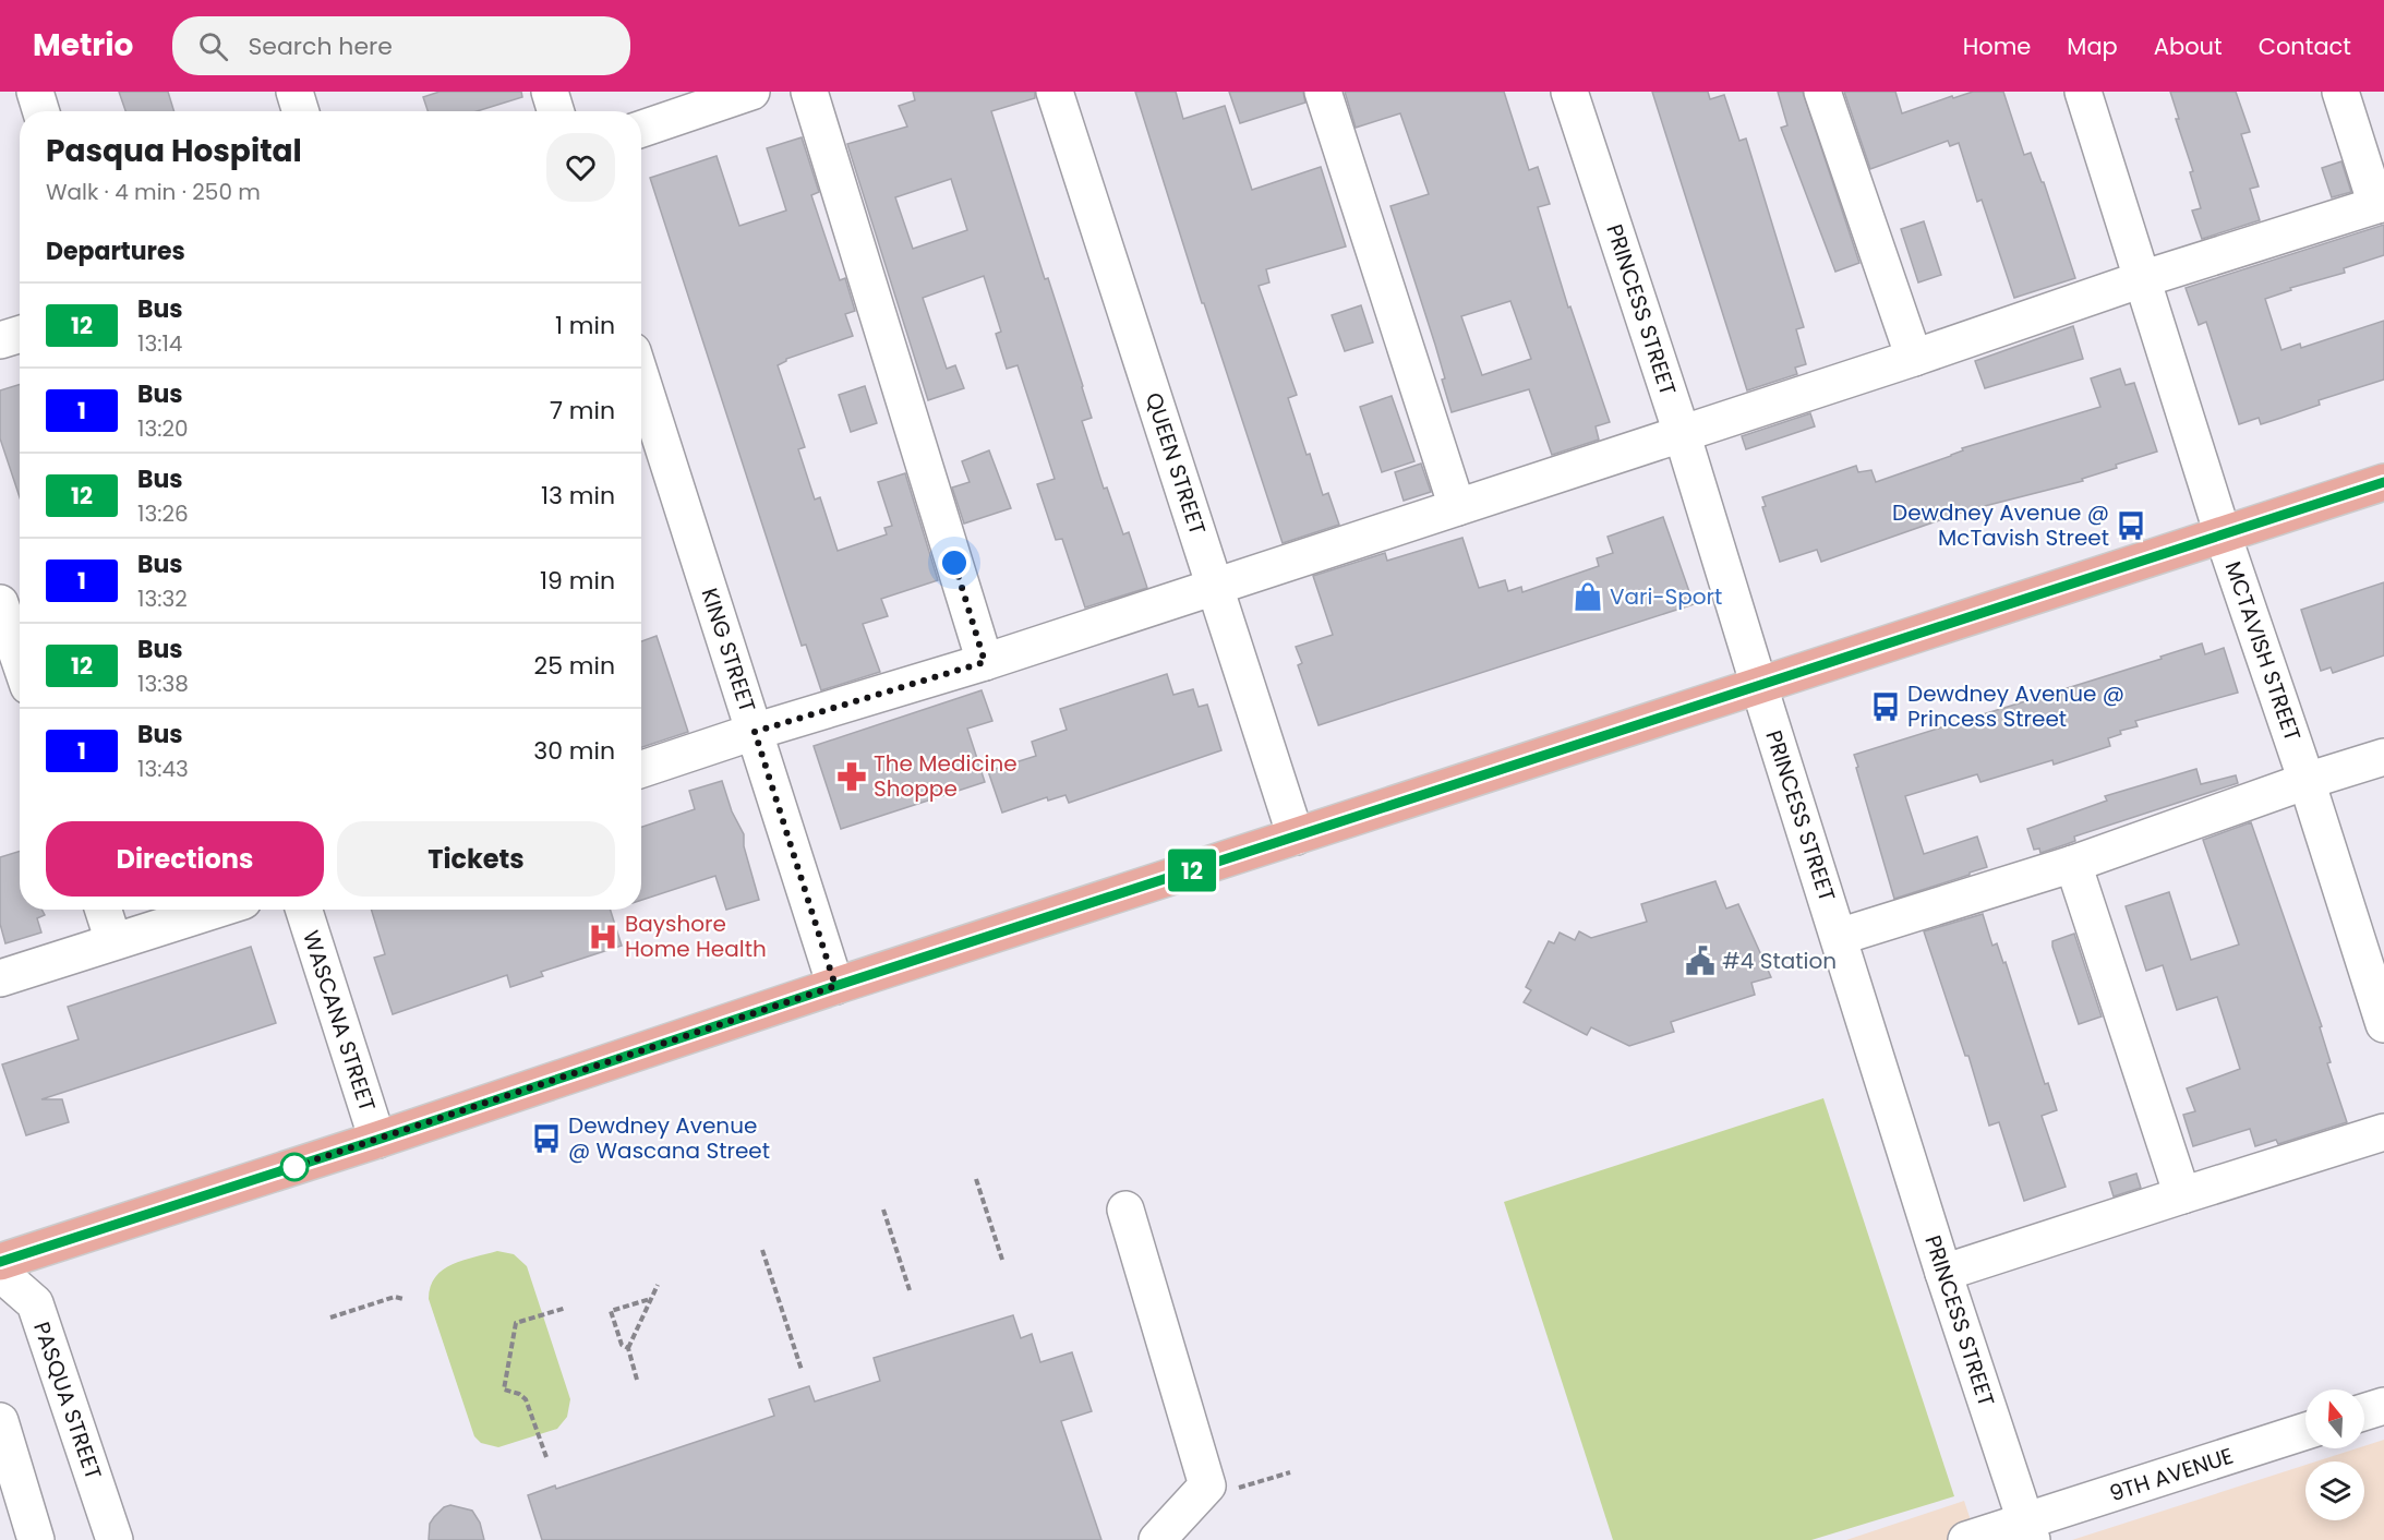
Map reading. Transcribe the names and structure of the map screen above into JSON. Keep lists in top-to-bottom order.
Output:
{
  "streets": {
    "street": [
      "PRINCESS STREET",
      "QUEEN STREET",
      "KING STREET",
      "MCTAVISH STREET",
      "WASCANA STREET",
      "PASQUA STREET",
      "9TH AVENUE"
    ]
  },
  "crossings": [
    ["PRINCESS STREET", "9TH AVENUE"]
  ],
  "places": {
    "bus stop": ["Dewdney Avenue @ McTavish Street", "Dewdney Avenue @ Princess Street", "Dewdney Avenue @ Wascana Street"],
    "shop": ["Vari-Sport"],
    "pharmacy": ["The Medicine Shoppe"],
    "hospital": ["Bayshore Home Health"],
    "public building": ["#4 Station"]
  },
  "lines": ["bus line 12"],
  "north": "top",
  "page": {
    "header": "Metrio",
    "search": "Search here",
    "nav": [
      "Home",
      "Map",
      "About",
      "Contact"
    ],
    "on_map": "12",
    "heading": [
      ["Pasqua Hospital", "Walk · 4 min · 250 m"],
      "Departures"
    ],
    "list": [
      {
        "mark": "12",
        "name": "Bus",
        "note": "13:14",
        "value": "1 min"
      },
      {
        "mark": "1",
        "name": "Bus",
        "note": "13:20",
        "value": "7 min"
      },
      {
        "mark": "12",
        "name": "Bus",
        "note": "13:26",
        "value": "13 min"
      },
      {
        "mark": "1",
        "name": "Bus",
        "note": "13:32",
        "value": "19 min"
      },
      {
        "mark": "12",
        "name": "Bus",
        "note": "13:38",
        "value": "25 min"
      },
      {
        "mark": "1",
        "name": "Bus",
        "note": "13:43",
        "value": "30 min"
      }
    ],
    "buttons": ["Directions", "Tickets"]
  }
}
